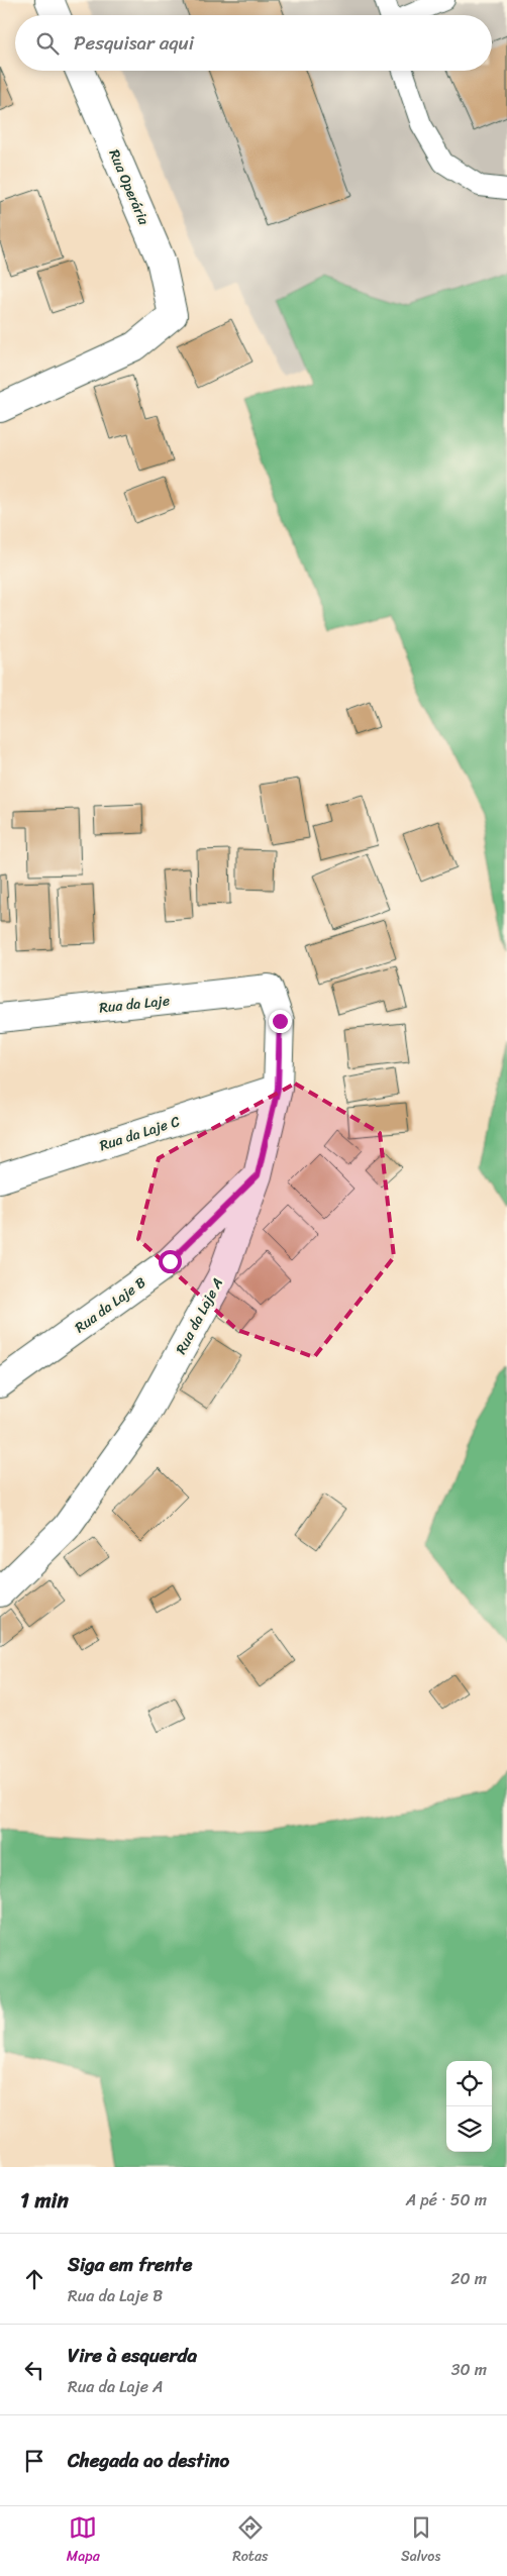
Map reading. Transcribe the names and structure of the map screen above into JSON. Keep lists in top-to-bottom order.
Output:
{
  "streets": {
    "street": [
      "Rua Operária",
      "Rua da Laje",
      "Rua da Laje C",
      "Rua da Laje B",
      "Rua da Laje A"
    ]
  },
  "crossings": [
    ["Rua da Laje", "Rua da Laje A"],
    ["Rua da Laje C", "Rua da Laje A"],
    ["Rua da Laje B", "Rua da Laje A"]
  ],
  "page": {
    "search": "Pesquisar aqui",
    "heading": ["1 min", "A pé · 50 m"],
    "list": [
      ["Siga em frente", "Rua da Laje B", "20 m"],
      ["Vire à esquerda", "Rua da Laje A", "30 m"],
      "Chegada ao destino"
    ],
    "nav": ["Mapa", "Rotas", "Salvos"]
  }
}
